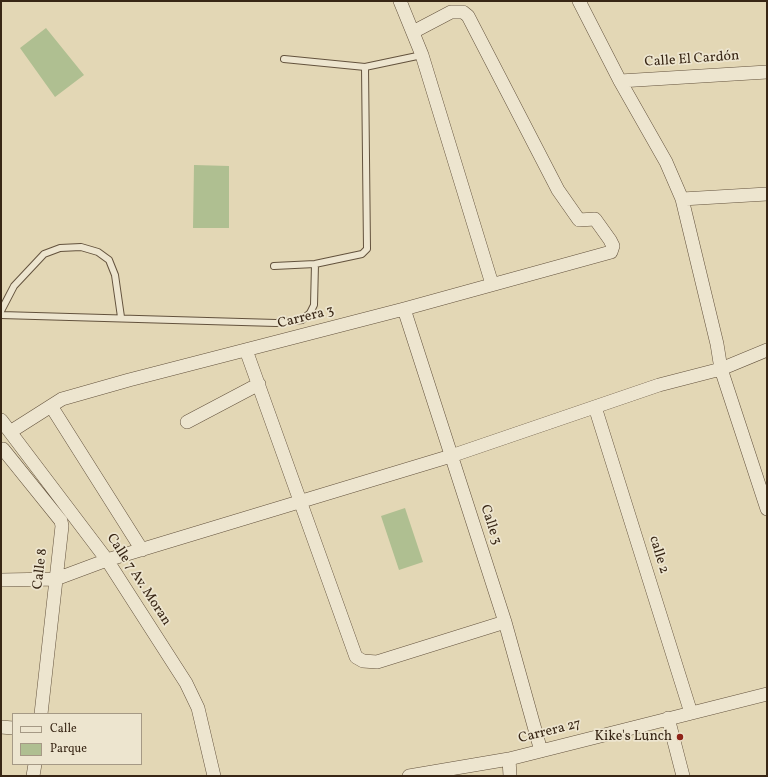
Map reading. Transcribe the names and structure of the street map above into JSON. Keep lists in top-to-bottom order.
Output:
{
  "streets": {
    "street": [
      "Calle El Cardón",
      "Carrera 3",
      "Calle 3",
      "calle 2",
      "Calle 8",
      "Calle 7 Av. Moran",
      "Carrera 27"
    ]
  },
  "crossings": [
    ["Carrera 3", "Calle 3"],
    ["Carrera 3", "Calle 7 Av. Moran"],
    ["Calle 3", "Carrera 27"],
    ["calle 2", "Carrera 27"]
  ],
  "places": ["Kike's Lunch"],
  "legend": ["Calle", "Parque"]
}
